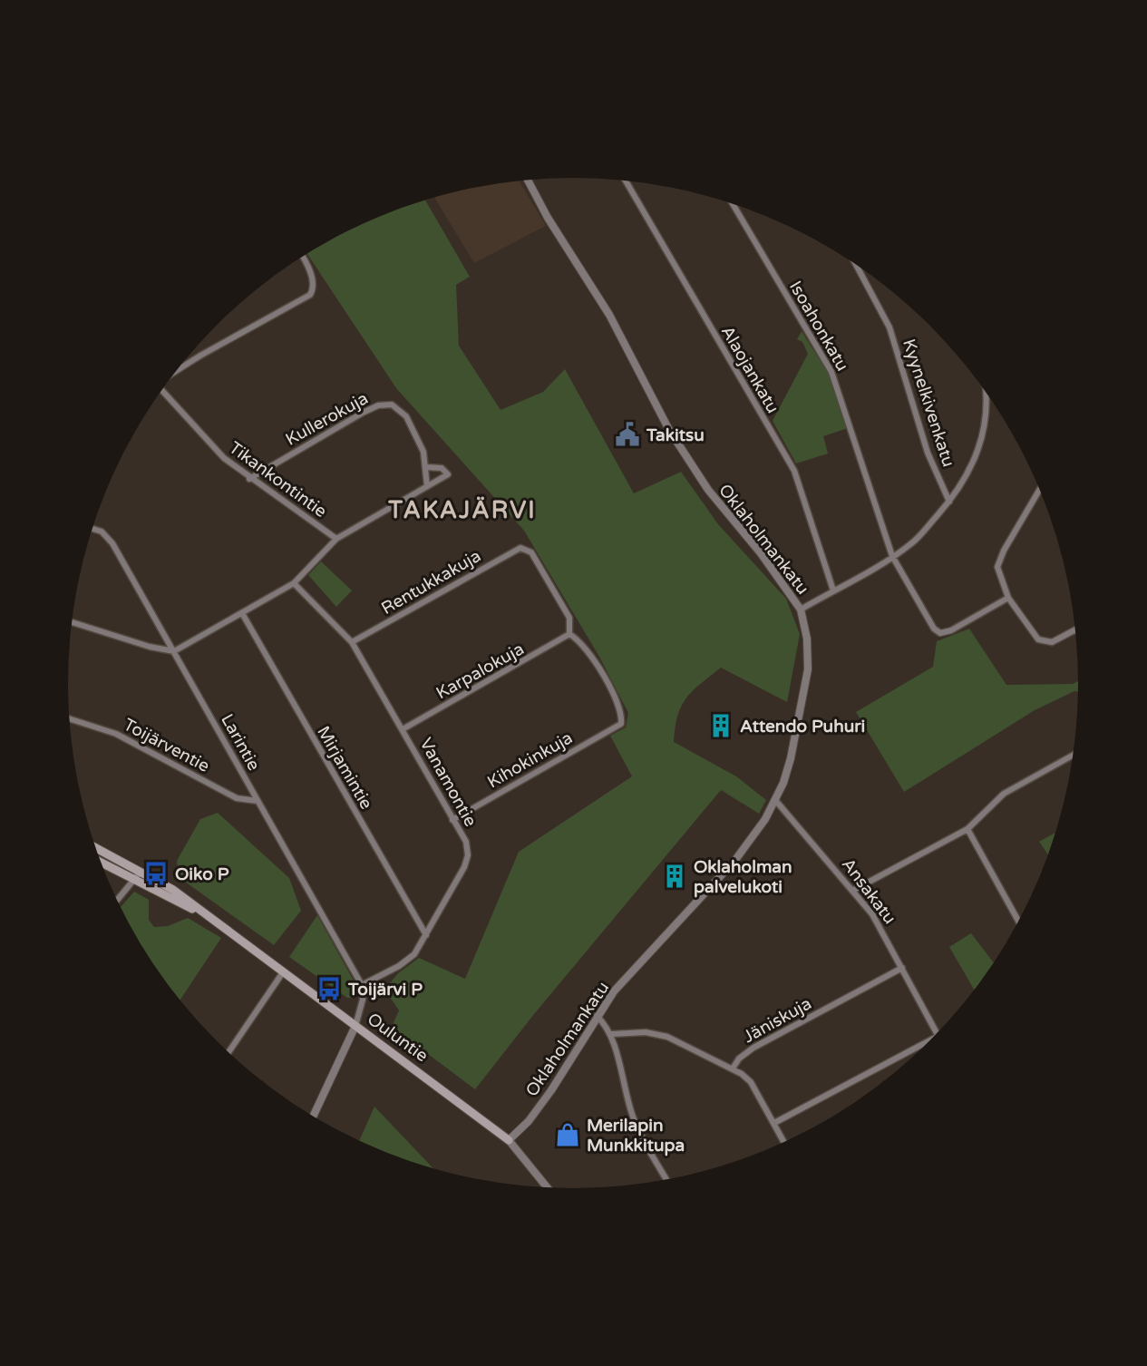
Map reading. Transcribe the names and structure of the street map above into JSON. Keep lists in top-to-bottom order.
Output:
{
  "streets": {
    "main road": ["Ouluntie"],
    "street": [
      "Isoahonkatu",
      "Alaojankatu",
      "Kyynelkivenkatu",
      "Kullerokuja",
      "Tikankontintie",
      "Oklaholmankatu",
      "Rentukkakuja",
      "Karpalokuja",
      "Larintie",
      "Toijärventie",
      "Kihokinkuja",
      "Mirjamintie",
      "Vanamontie",
      "Ansakatu",
      "Jäniskuja"
    ]
  },
  "crossings": [
    ["Kullerokuja", "Tikankontintie"],
    ["Tikankontintie", "Larintie"],
    ["Tikankontintie", "Mirjamintie"],
    ["Tikankontintie", "Vanamontie"],
    ["Oklaholmankatu", "Ansakatu"],
    ["Oklaholmankatu", "Ouluntie"],
    ["Rentukkakuja", "Karpalokuja"],
    ["Rentukkakuja", "Kihokinkuja"],
    ["Rentukkakuja", "Vanamontie"],
    ["Karpalokuja", "Kihokinkuja"],
    ["Karpalokuja", "Vanamontie"],
    ["Larintie", "Toijärventie"],
    ["Larintie", "Vanamontie"],
    ["Kihokinkuja", "Vanamontie"],
    ["Mirjamintie", "Vanamontie"],
    ["Ansakatu", "Jäniskuja"]
  ],
  "districts": ["TAKAJÄRVI"],
  "places": {
    "public building": ["Takitsu"],
    "building": ["Attendo Puhuri", "Oklaholman palvelukoti"],
    "bus stop": ["Oiko P", "Toijärvi P"],
    "shop": ["Merilapin Munkkitupa"]
  }
}
